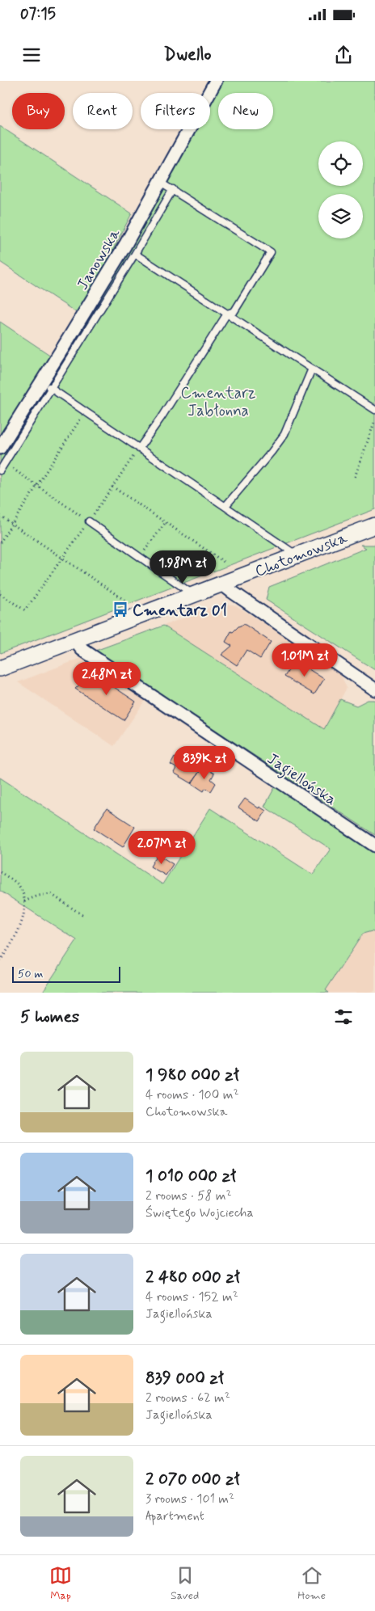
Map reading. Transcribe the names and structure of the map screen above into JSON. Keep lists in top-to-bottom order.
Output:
{
  "streets": {
    "street": ["Janowska", "Chotomowska", "Jagiellońska"]
  },
  "crossings": [
    ["Chotomowska", "Jagiellońska"]
  ],
  "parks": ["Cmentarz Jabłonna"],
  "places": {
    "bus stop": ["Cmentarz 01"]
  },
  "scale_bar": "50 m",
  "page": {
    "status": "07:15",
    "header": "Dwello",
    "chip": [
      "Buy",
      "Rent",
      "Filters",
      "New"
    ],
    "price": [
      "1.98M zł",
      "1.01M zł",
      "2.48M zł",
      "839K zł",
      "2.07M zł"
    ],
    "scale": "50 m",
    "heading": "5 homes",
    "list": [
      {
        "name": "1 980 000 zł",
        "note": "4 rooms · 100 m² · Chotomowska"
      },
      {
        "name": "1 010 000 zł",
        "note": "2 rooms · 58 m² · Świętego Wojciecha"
      },
      {
        "name": "2 480 000 zł",
        "note": "4 rooms · 152 m² · Jagiellońska"
      },
      {
        "name": "839 000 zł",
        "note": "2 rooms · 62 m² · Jagiellońska"
      },
      {
        "name": "2 070 000 zł",
        "note": "3 rooms · 101 m² · Apartment"
      }
    ],
    "tabs": ["Map", "Saved", "Home"]
  }
}
